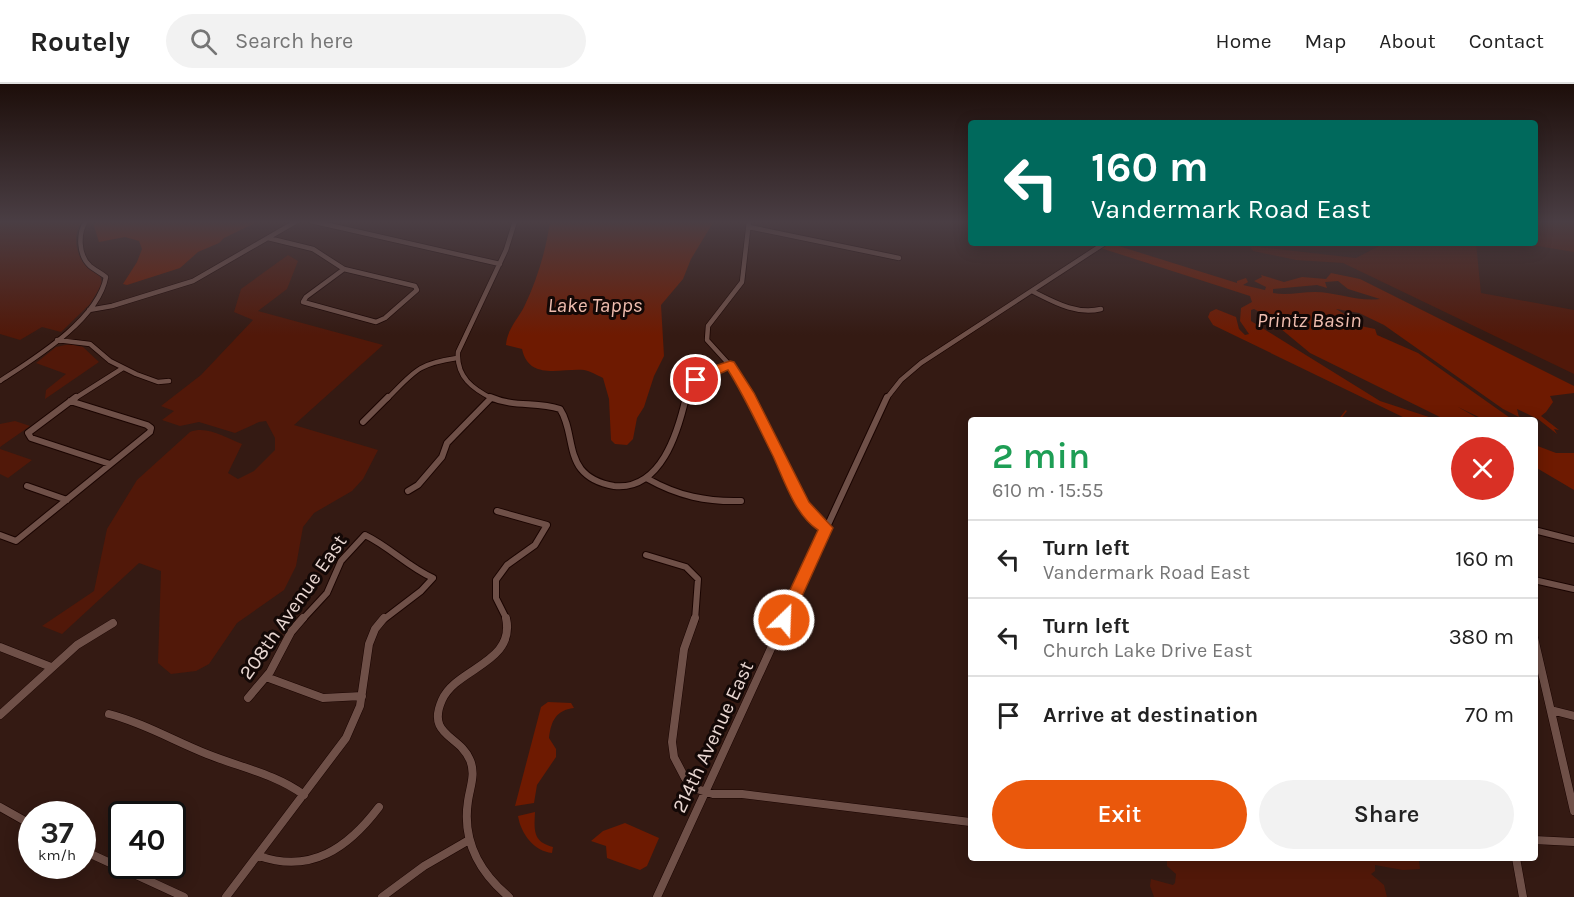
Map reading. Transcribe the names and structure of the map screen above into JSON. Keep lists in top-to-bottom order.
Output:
{
  "streets": {
    "street": ["208th Avenue East", "214th Avenue East"]
  },
  "water": ["Lake Tapps", "Printz Basin"],
  "page": {
    "header": "Routely",
    "search": "Search here",
    "nav": [
      "Home",
      "Map",
      "About",
      "Contact"
    ],
    "turn": ["160 m", "Vandermark Road East"],
    "heading": ["2 min", "610 m · 15:55"],
    "list": [
      {
        "name": "Turn left",
        "note": "Vandermark Road East",
        "value": "160 m"
      },
      {
        "name": "Turn left",
        "note": "Church Lake Drive East",
        "value": "380 m"
      },
      {
        "name": "Arrive at destination",
        "value": "70 m"
      }
    ],
    "buttons": ["Exit", "Share"],
    "speed": "37 km/h",
    "limit": "40"
  }
}
